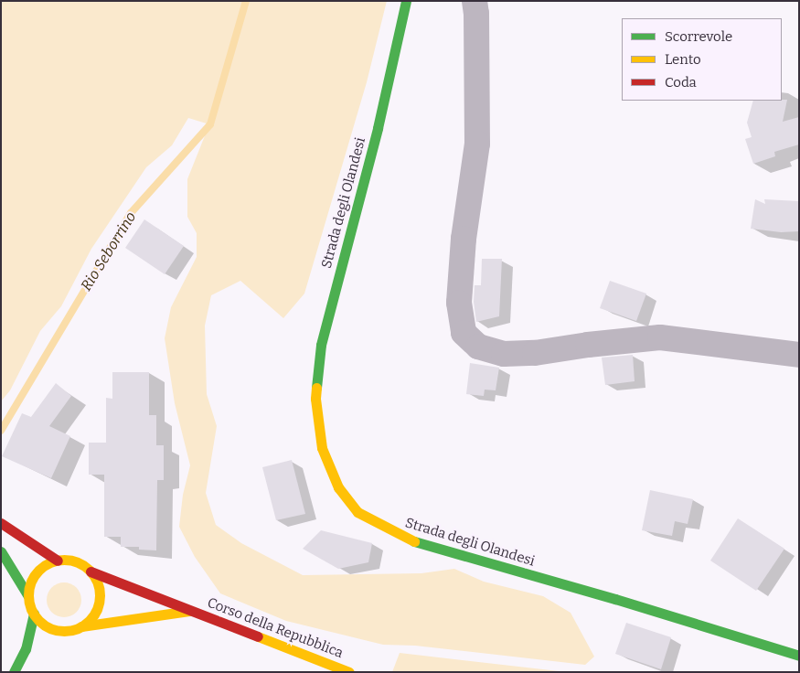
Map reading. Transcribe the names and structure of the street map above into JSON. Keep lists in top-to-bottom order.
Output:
{
  "streets": {
    "main road": ["Strada degli Olandesi", "Corso della Repubblica"]
  },
  "water": ["Rio Seborrino"],
  "legend": ["Scorrevole", "Lento", "Coda"]
}
